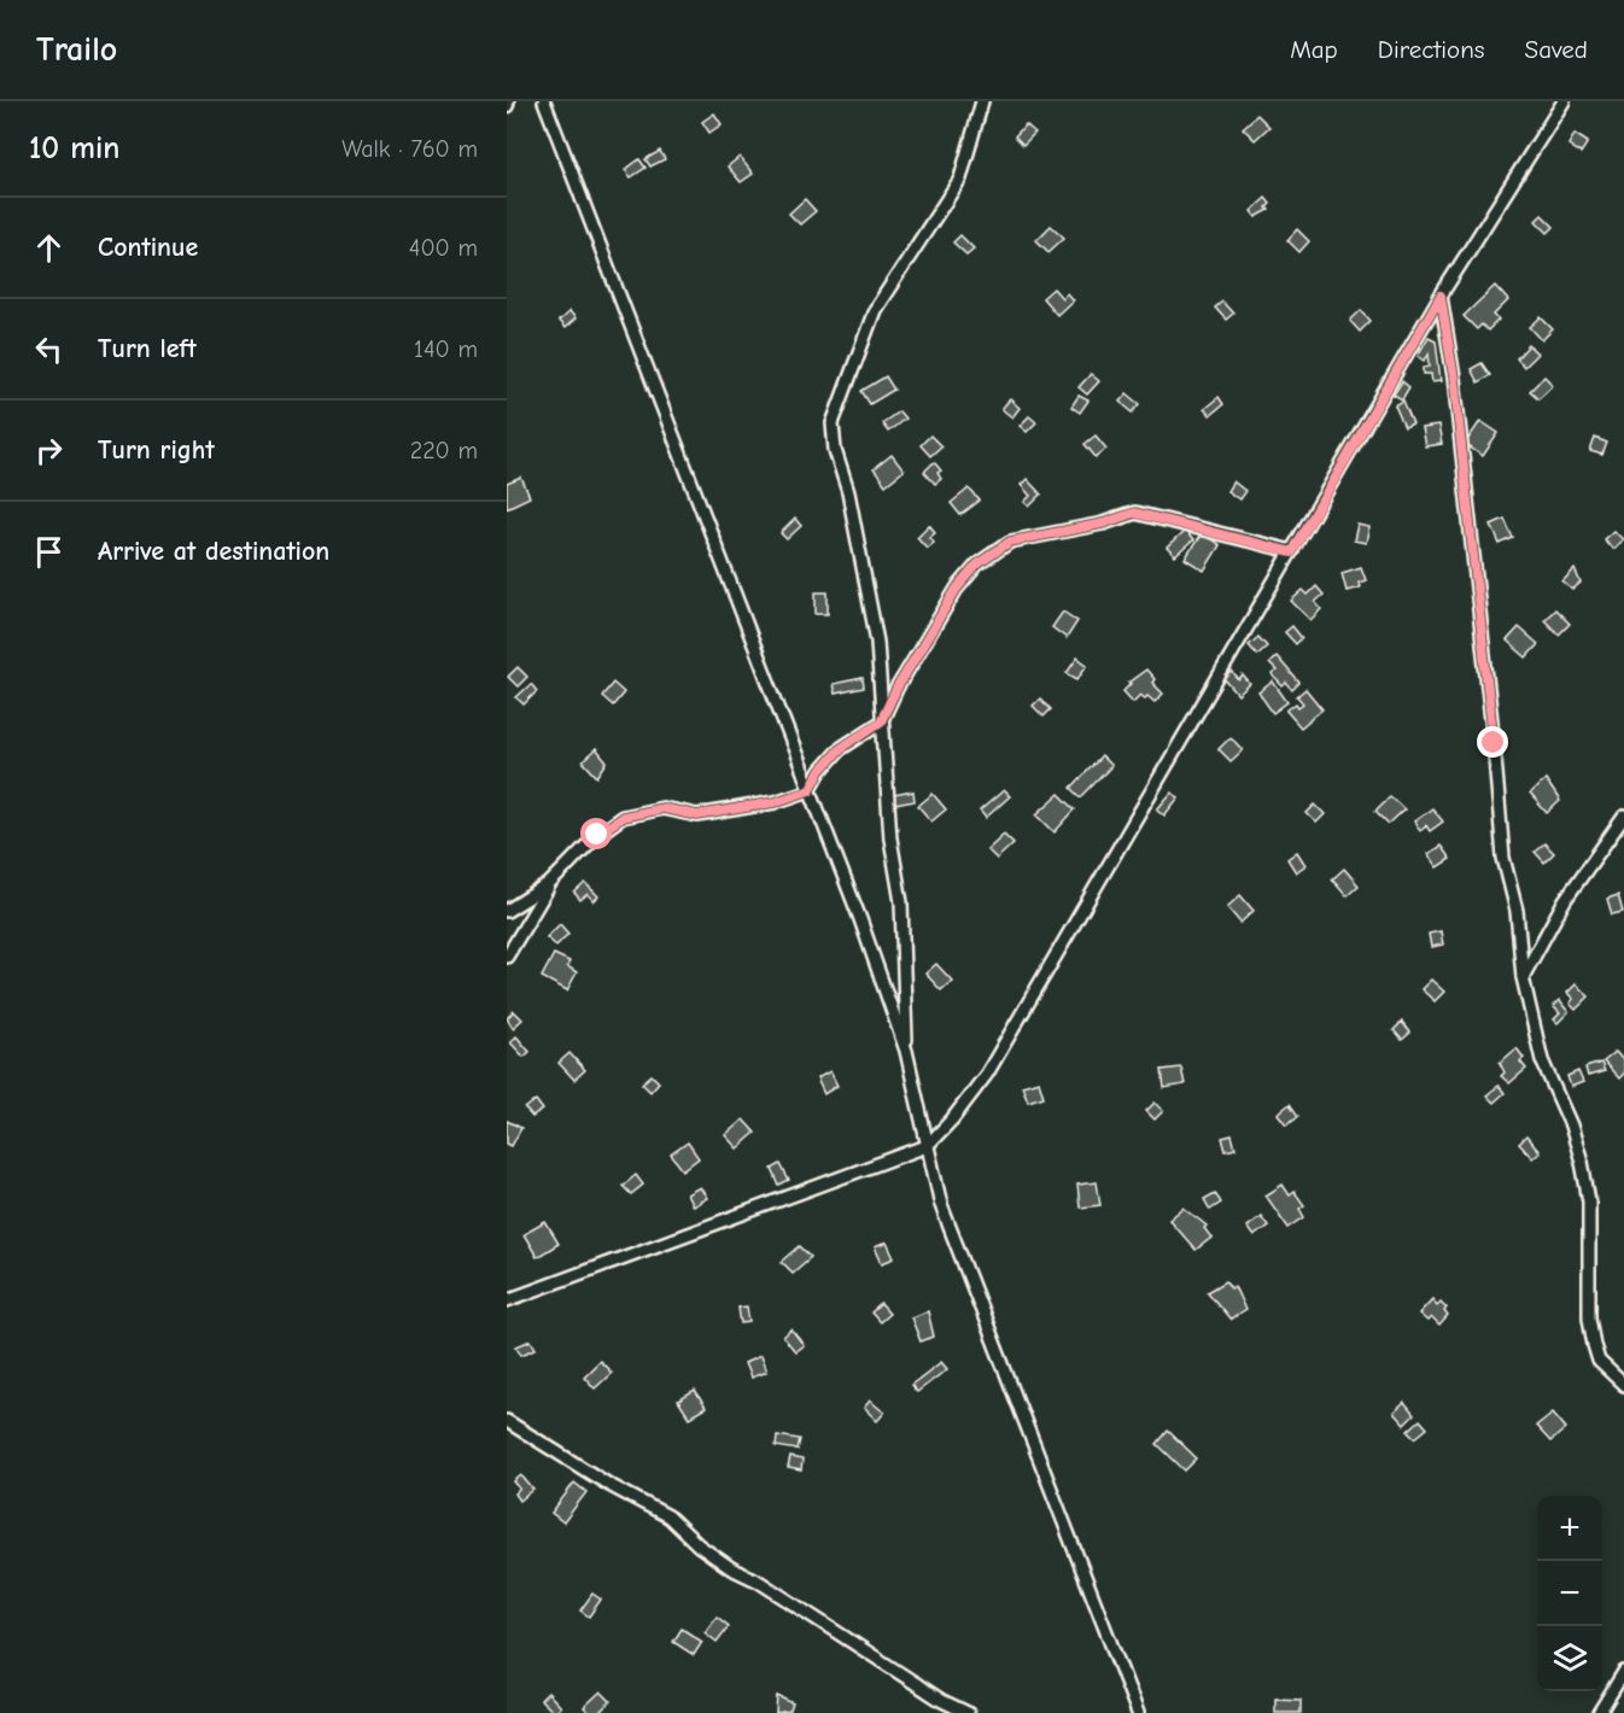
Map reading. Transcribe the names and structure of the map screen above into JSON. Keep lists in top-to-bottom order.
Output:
{
  "page": {
    "header": "Trailo",
    "nav": ["Map", "Directions", "Saved"],
    "heading": ["10 min", "Walk · 760 m"],
    "list": [
      ["Continue", "400 m"],
      ["Turn left", "140 m"],
      ["Turn right", "220 m"],
      "Arrive at destination"
    ],
    "map_buttons": ["+", "−"]
  }
}
